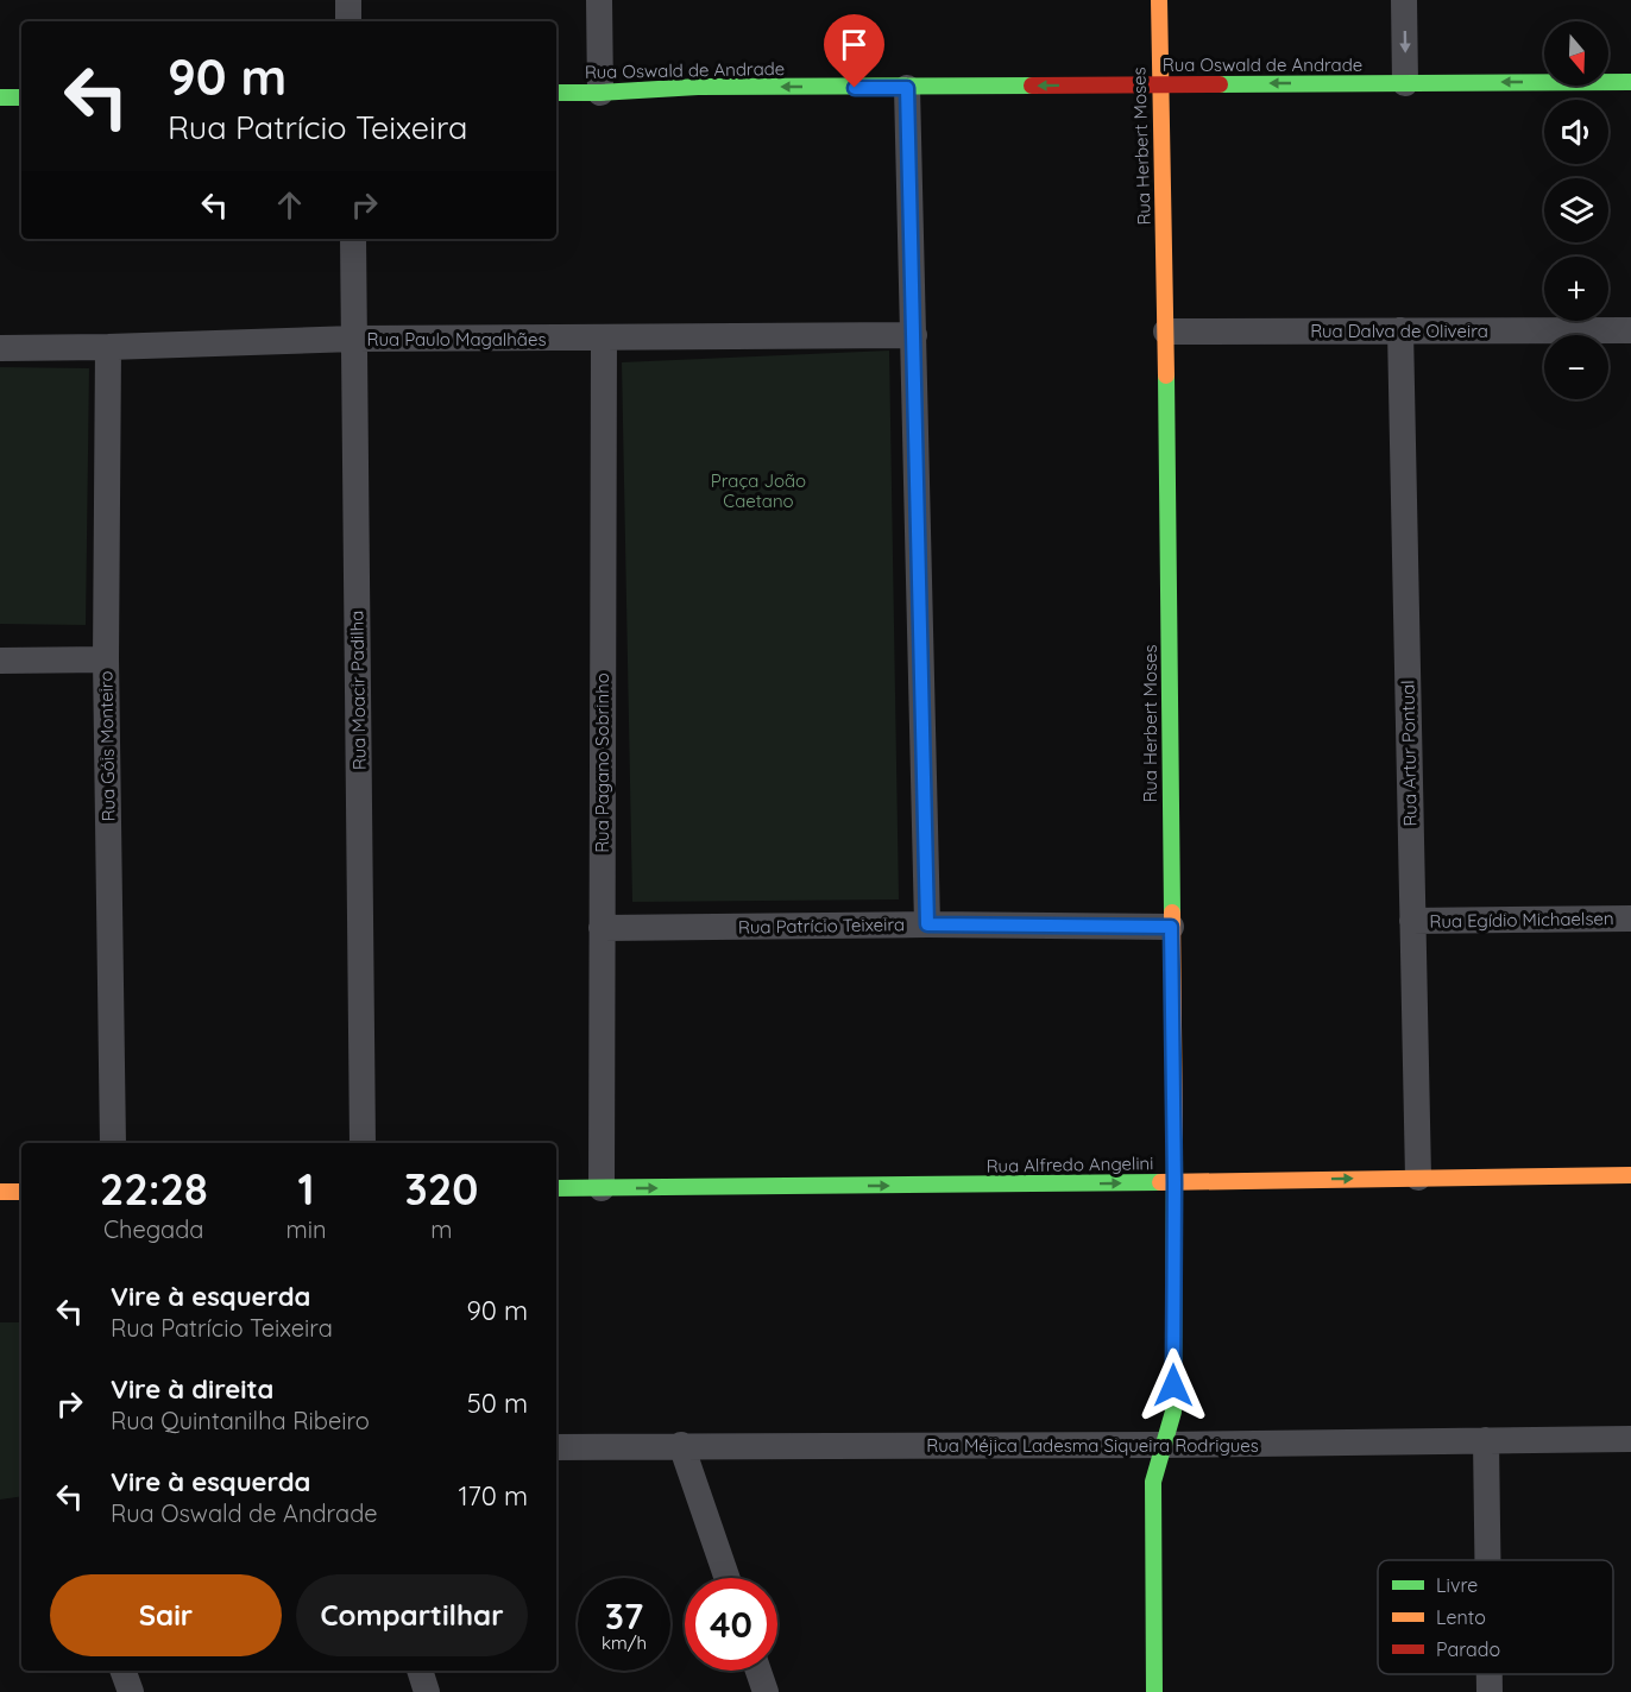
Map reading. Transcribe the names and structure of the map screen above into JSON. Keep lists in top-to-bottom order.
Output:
{
  "streets": {
    "street": [
      "Rua Oswald de Andrade",
      "Rua Herbert Moses",
      "Rua Dalva de Oliveira",
      "Rua Paulo Magalhães",
      "Rua Moacir Padilha",
      "Rua Góis Monteiro",
      "Rua Artur Pontual",
      "Rua Pagano Sobrinho",
      "Rua Egídio Michaelsen",
      "Rua Patrício Teixeira",
      "Rua Alfredo Angelini",
      "Rua Méjica Ladesma Siqueira Rodrigues"
    ]
  },
  "crossings": [
    ["Rua Oswald de Andrade", "Rua Herbert Moses"],
    ["Rua Herbert Moses", "Rua Dalva de Oliveira"],
    ["Rua Herbert Moses", "Rua Patrício Teixeira"],
    ["Rua Herbert Moses", "Rua Alfredo Angelini"],
    ["Rua Herbert Moses", "Rua Méjica Ladesma Siqueira Rodrigues"],
    ["Rua Dalva de Oliveira", "Rua Artur Pontual"],
    ["Rua Paulo Magalhães", "Rua Moacir Padilha"],
    ["Rua Paulo Magalhães", "Rua Góis Monteiro"],
    ["Rua Paulo Magalhães", "Rua Pagano Sobrinho"],
    ["Rua Artur Pontual", "Rua Egídio Michaelsen"],
    ["Rua Artur Pontual", "Rua Alfredo Angelini"],
    ["Rua Pagano Sobrinho", "Rua Patrício Teixeira"],
    ["Rua Pagano Sobrinho", "Rua Alfredo Angelini"]
  ],
  "one_way": ["Rua Oswald de Andrade", "Rua Alfredo Angelini"],
  "parks": ["Praça João Caetano"],
  "legend": ["Livre", "Lento", "Parado"],
  "north": "bottom",
  "page": {
    "map_buttons": ["+", "−"],
    "turn": ["90 m", "Rua Patrício Teixeira"],
    "eta": [
      "22:28",
      "Chegada",
      "1",
      "min",
      "320",
      "m"
    ],
    "list": [
      {
        "name": "Vire à esquerda",
        "note": "Rua Patrício Teixeira",
        "value": "90 m"
      },
      {
        "name": "Vire à direita",
        "note": "Rua Quintanilha Ribeiro",
        "value": "50 m"
      },
      {
        "name": "Vire à esquerda",
        "note": "Rua Oswald de Andrade",
        "value": "170 m"
      }
    ],
    "buttons": ["Sair", "Compartilhar"],
    "speed": "37 km/h",
    "limit": "40"
  }
}
